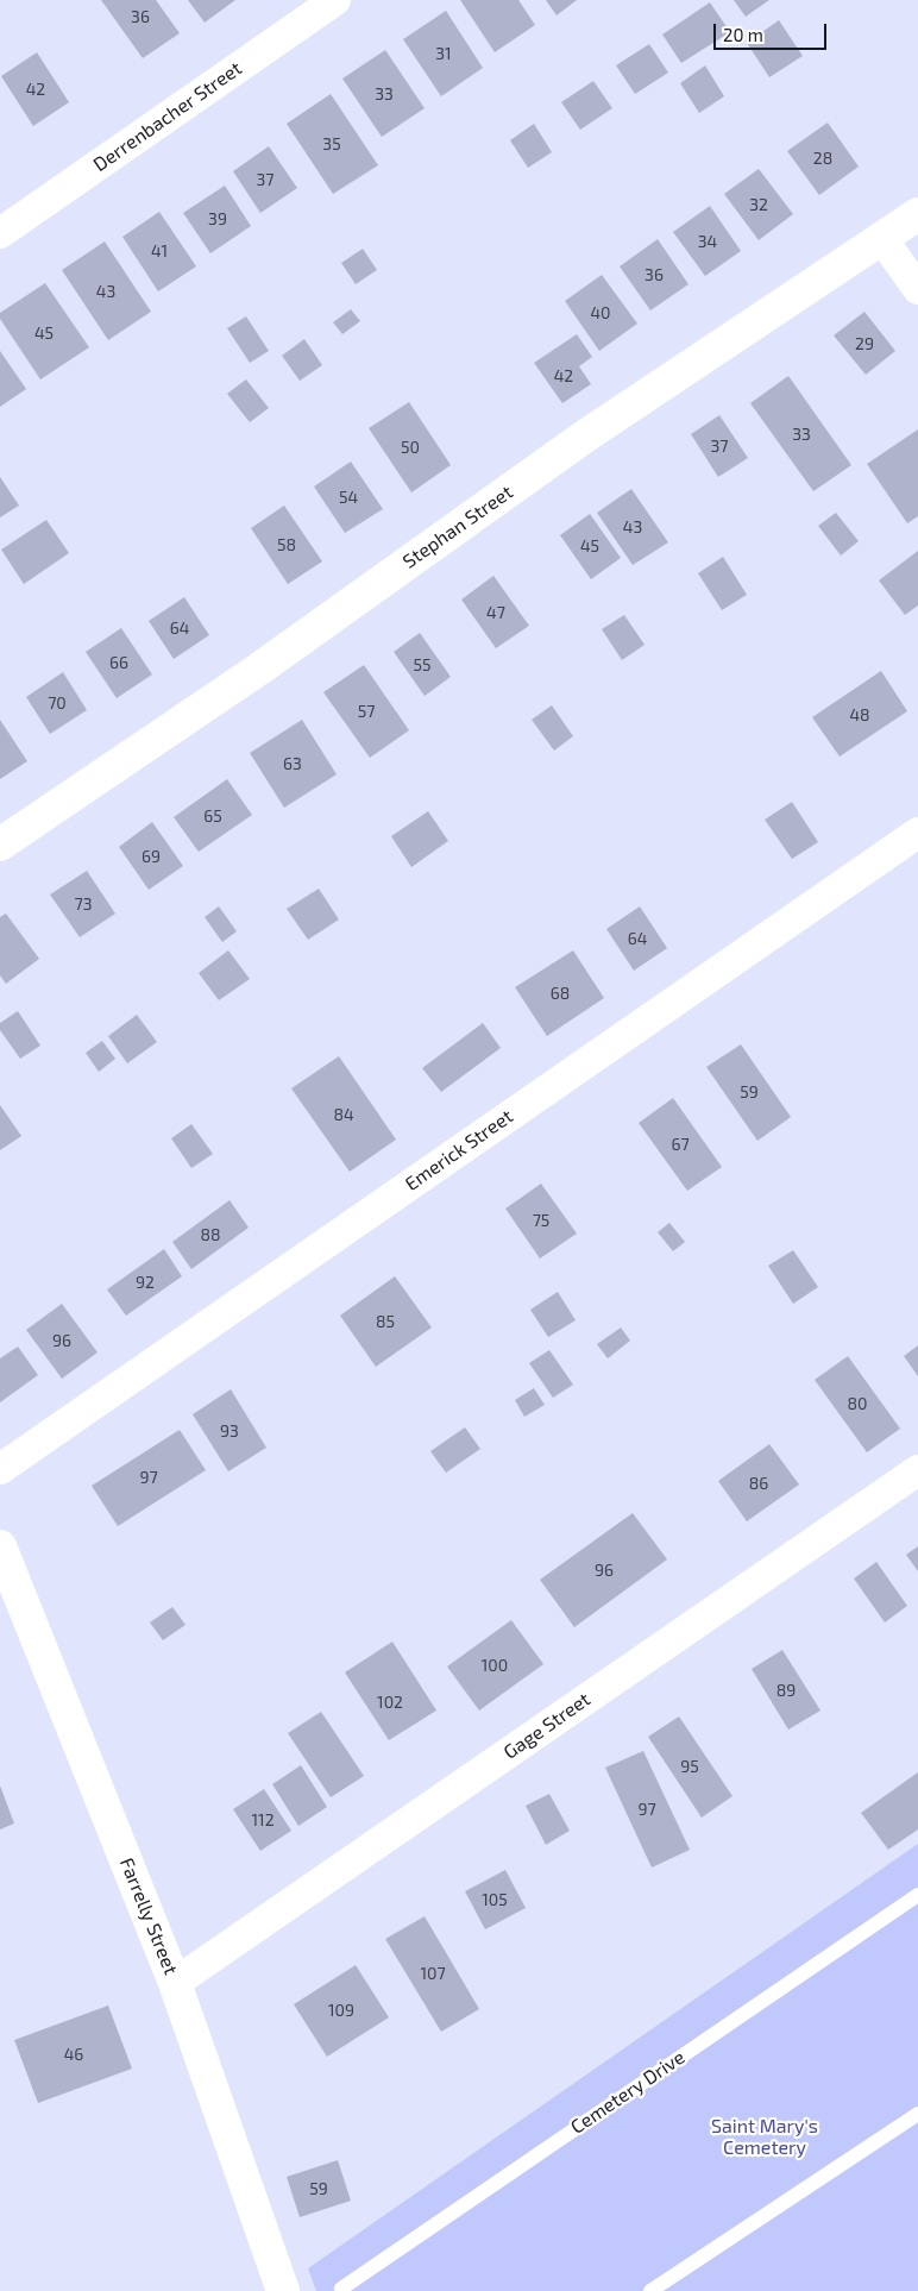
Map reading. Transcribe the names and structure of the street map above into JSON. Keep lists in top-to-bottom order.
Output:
{
  "streets": {
    "street": [
      "Derrenbacher Street",
      "Stephan Street",
      "Emerick Street",
      "Gage Street",
      "Farrelly Street"
    ],
    "lane": ["Cemetery Drive"]
  },
  "crossings": [
    ["Gage Street", "Farrelly Street"]
  ],
  "parks": ["Saint Mary's Cemetery"],
  "house_numbers": [
    "36",
    "31",
    "42",
    "33",
    "35",
    "28",
    "37",
    "32",
    "39",
    "34",
    "41",
    "36",
    "43",
    "40",
    "45",
    "29",
    "42",
    "33",
    "37",
    "50",
    "54",
    "43",
    "58",
    "45",
    "47",
    "64",
    "66",
    "55",
    "70",
    "57",
    "48",
    "63",
    "65",
    "69",
    "73",
    "64",
    "68",
    "59",
    "84",
    "67",
    "75",
    "88",
    "92",
    "85",
    "96",
    "80",
    "93",
    "97",
    "86",
    "96",
    "100",
    "89",
    "102",
    "95",
    "97",
    "112",
    "105",
    "107",
    "109",
    "46",
    "59"
  ],
  "scale_bar": "20 m"
}
